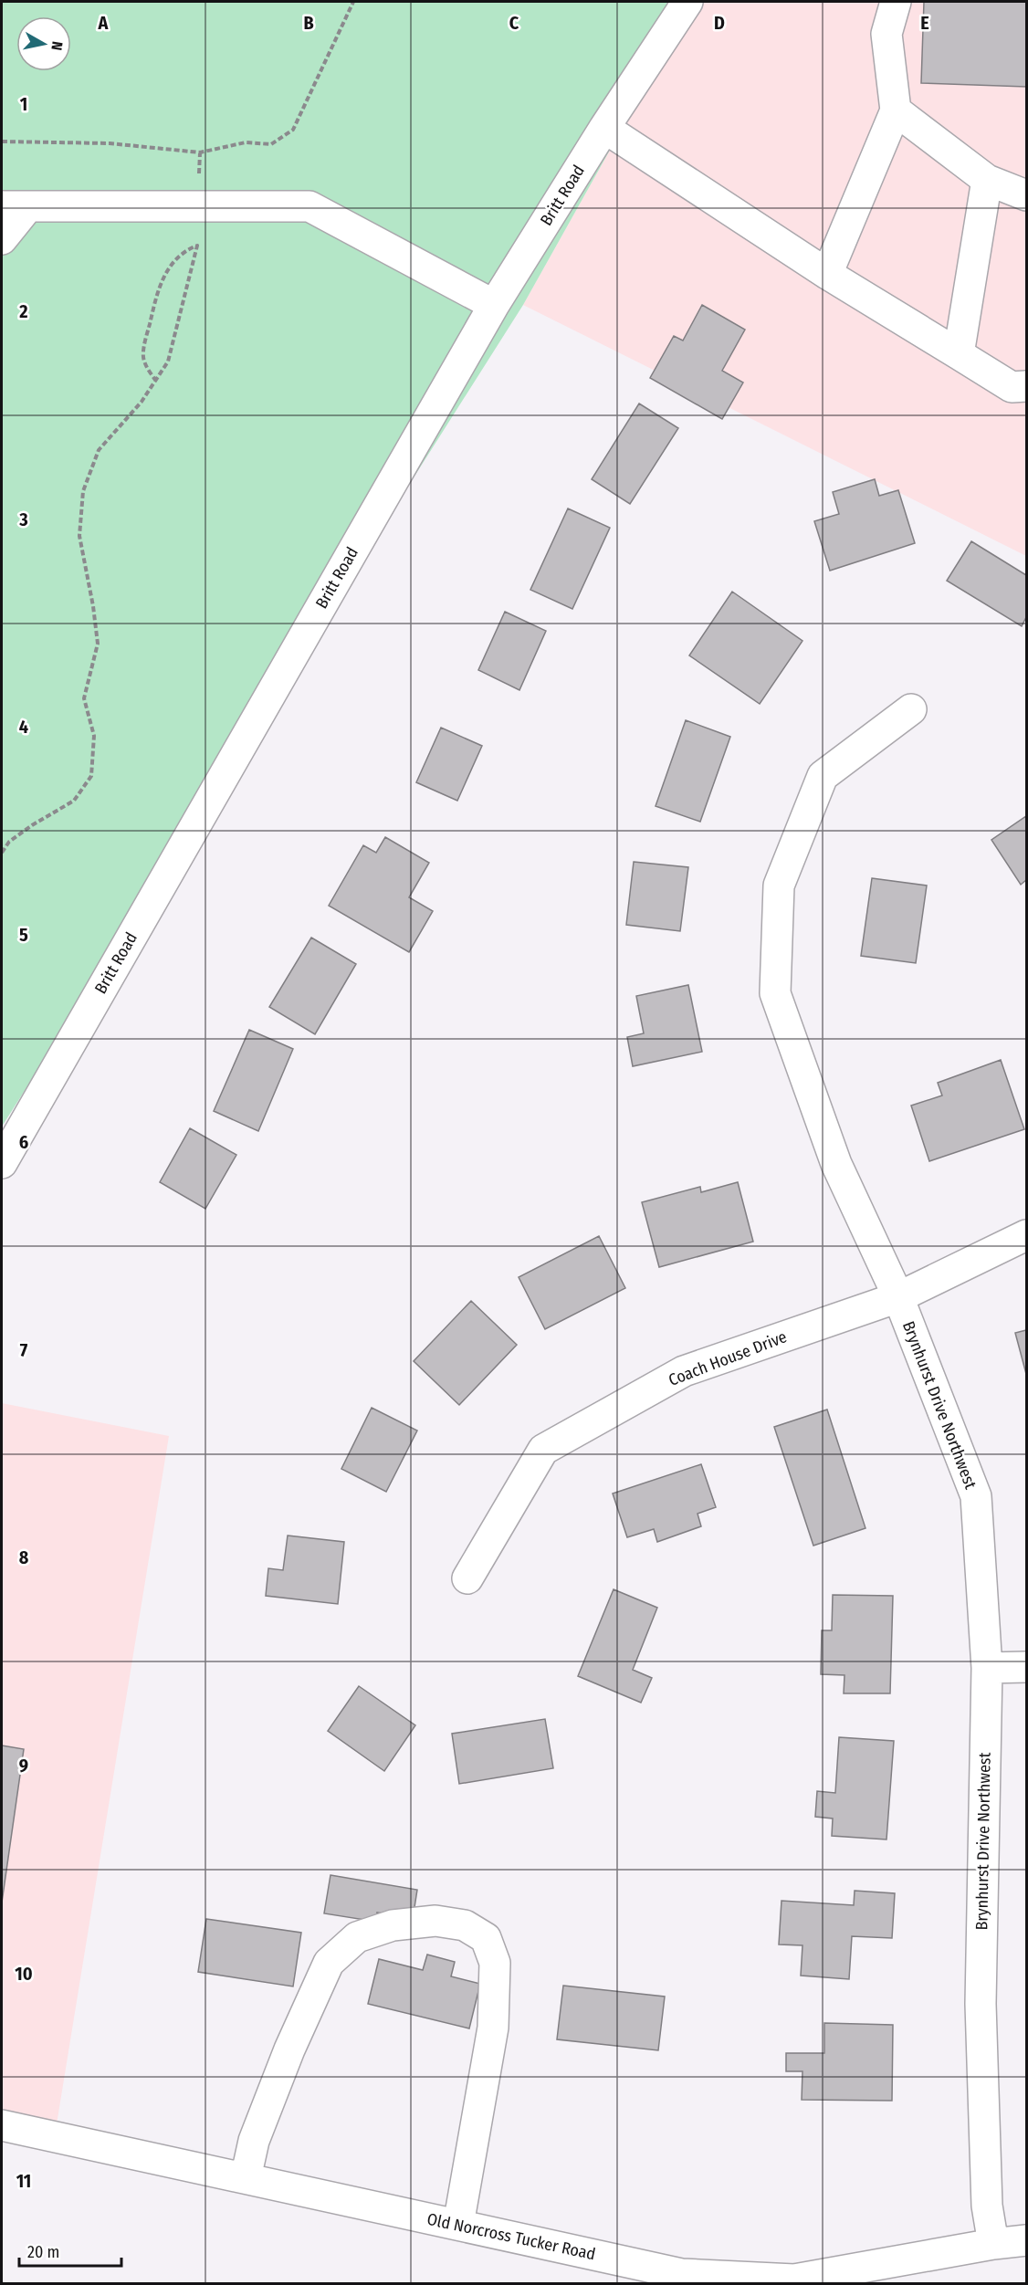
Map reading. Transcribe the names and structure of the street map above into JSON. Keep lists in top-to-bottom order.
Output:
{
  "streets": {
    "street": [
      "Britt Road",
      "Coach House Drive",
      "Brynhurst Drive Northwest",
      "Old Norcross Tucker Road"
    ]
  },
  "crossings": [
    ["Coach House Drive", "Brynhurst Drive Northwest"],
    ["Brynhurst Drive Northwest", "Old Norcross Tucker Road"]
  ],
  "scale_bar": "20 m",
  "north": "right",
  "grid": {
    "columns": [
      "A",
      "B",
      "C",
      "D",
      "E"
    ],
    "rows": [
      "1",
      "2",
      "3",
      "4",
      "5",
      "6",
      "7",
      "8",
      "9",
      "10",
      "11"
    ]
  }
}
